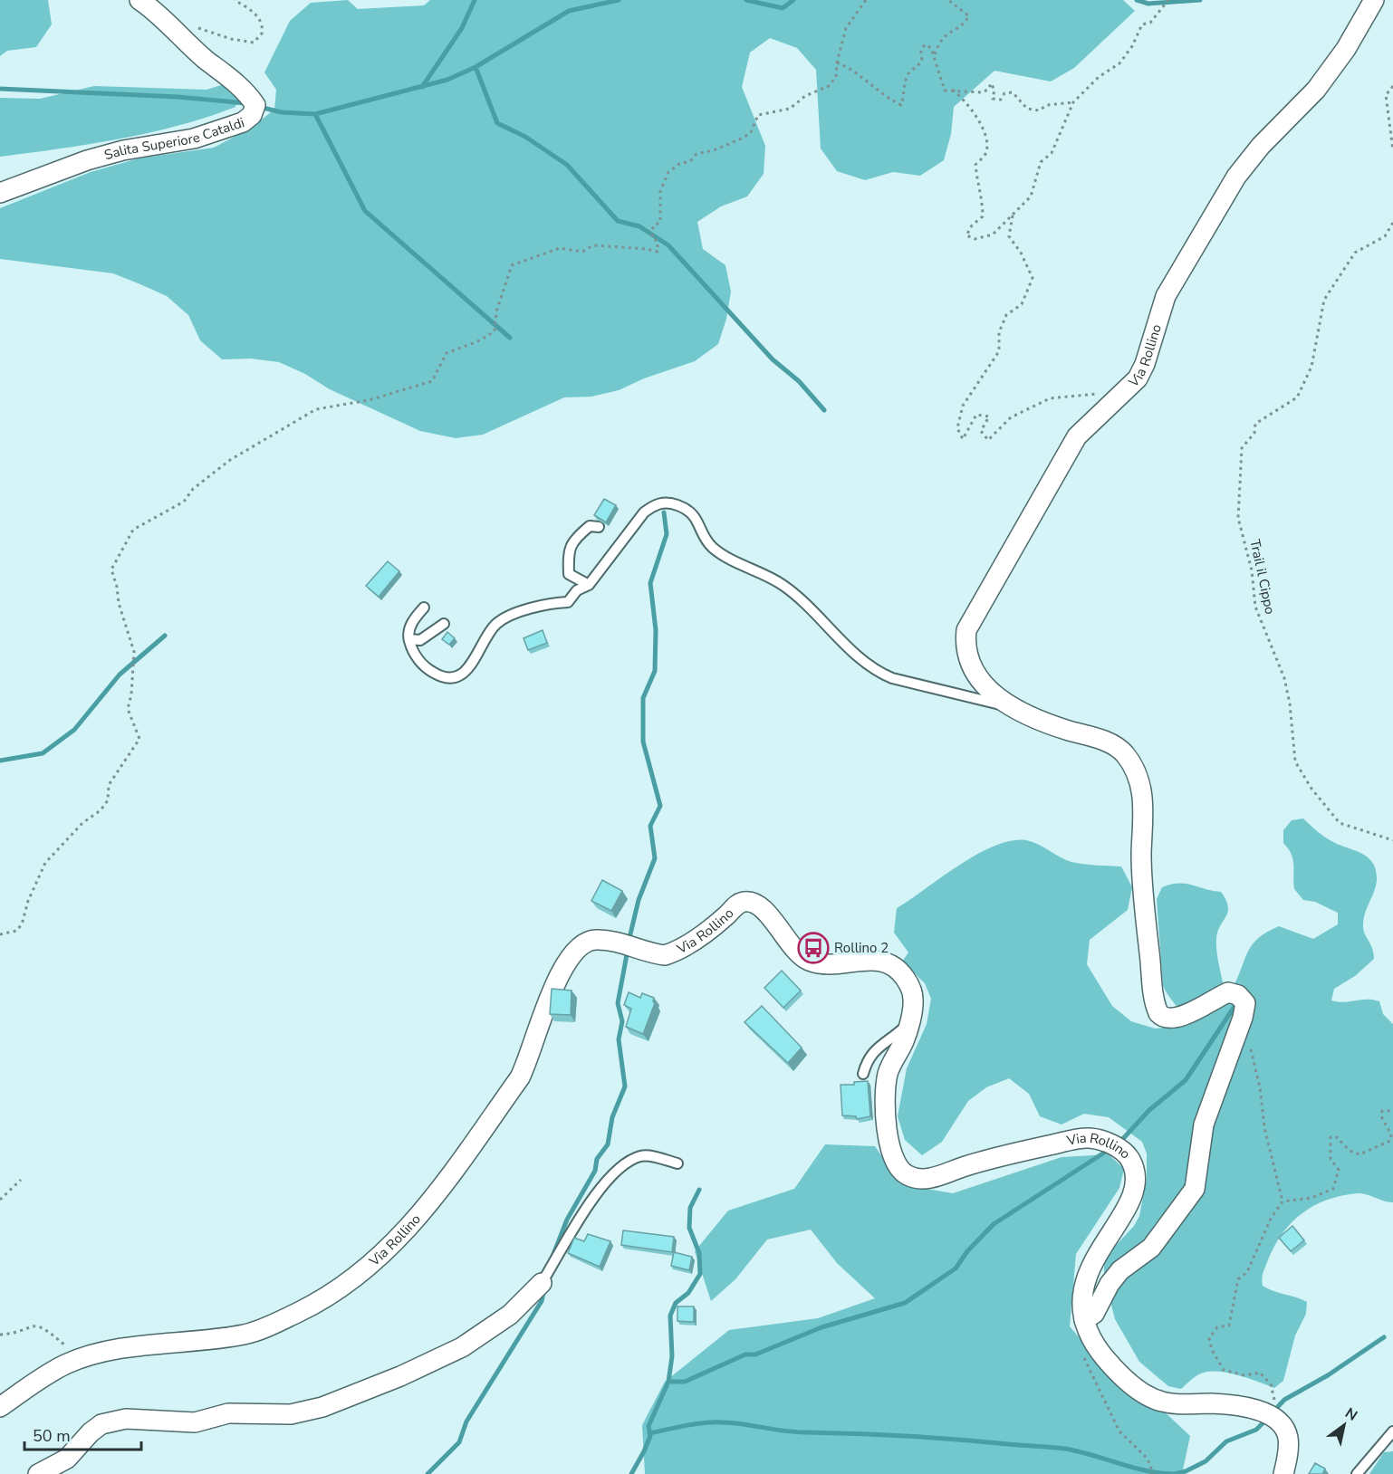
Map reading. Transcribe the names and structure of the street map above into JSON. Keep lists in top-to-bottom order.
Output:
{
  "streets": {
    "street": ["Salita Superiore Cataldi", "Via Rollino"],
    "path": ["Trail il Cippo"]
  },
  "places": {
    "bus stop": ["Rollino 2"]
  },
  "scale_bar": "50 m",
  "north": "top right"
}
